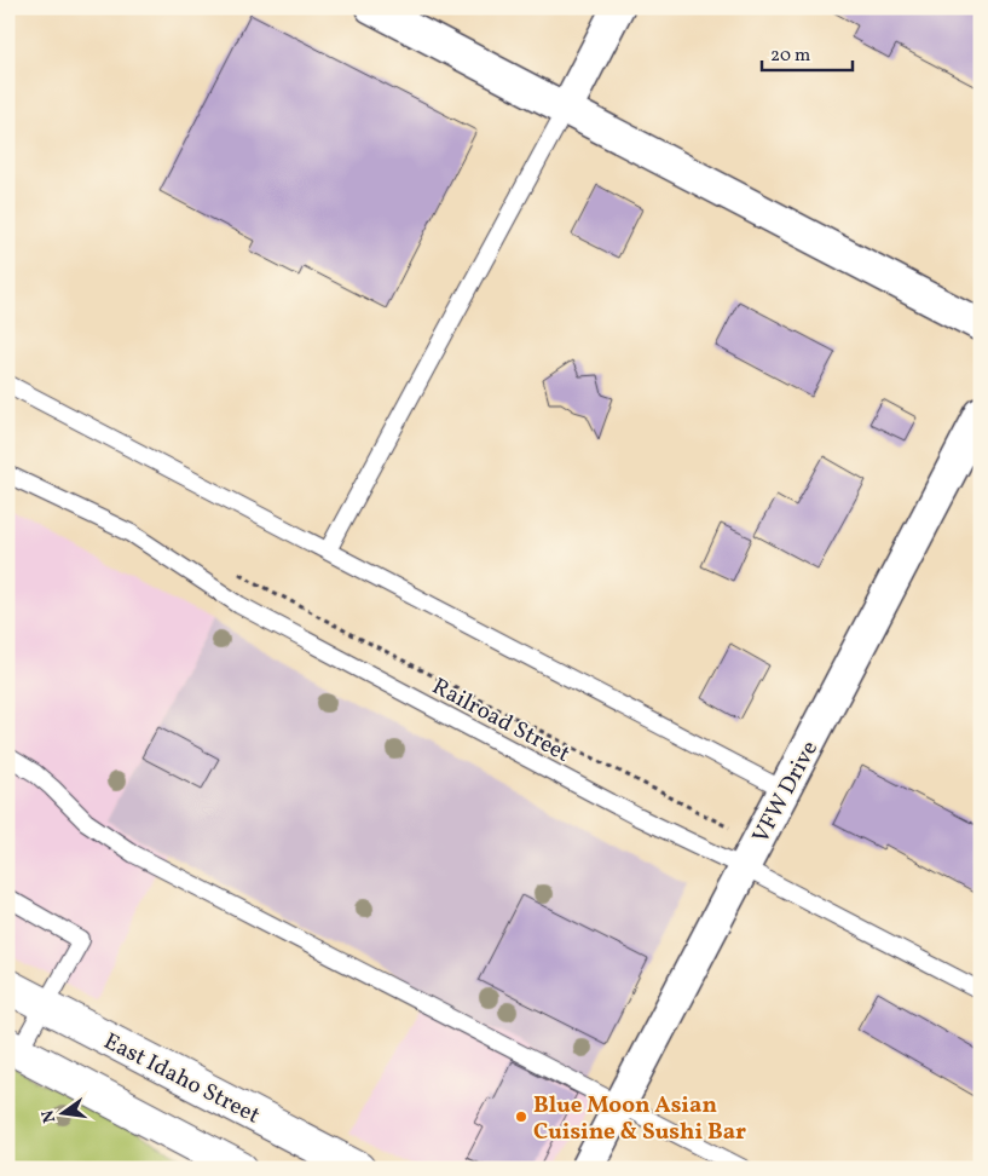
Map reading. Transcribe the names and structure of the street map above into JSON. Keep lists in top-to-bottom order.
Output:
{
  "streets": {
    "main road": ["East Idaho Street"],
    "street": ["VFW Drive"],
    "lane": ["Railroad Street"]
  },
  "crossings": [
    ["Railroad Street", "VFW Drive"]
  ],
  "places": ["Blue Moon Asian Cuisine & Sushi Bar"],
  "scale_bar": "20 m",
  "north": "left"
}
